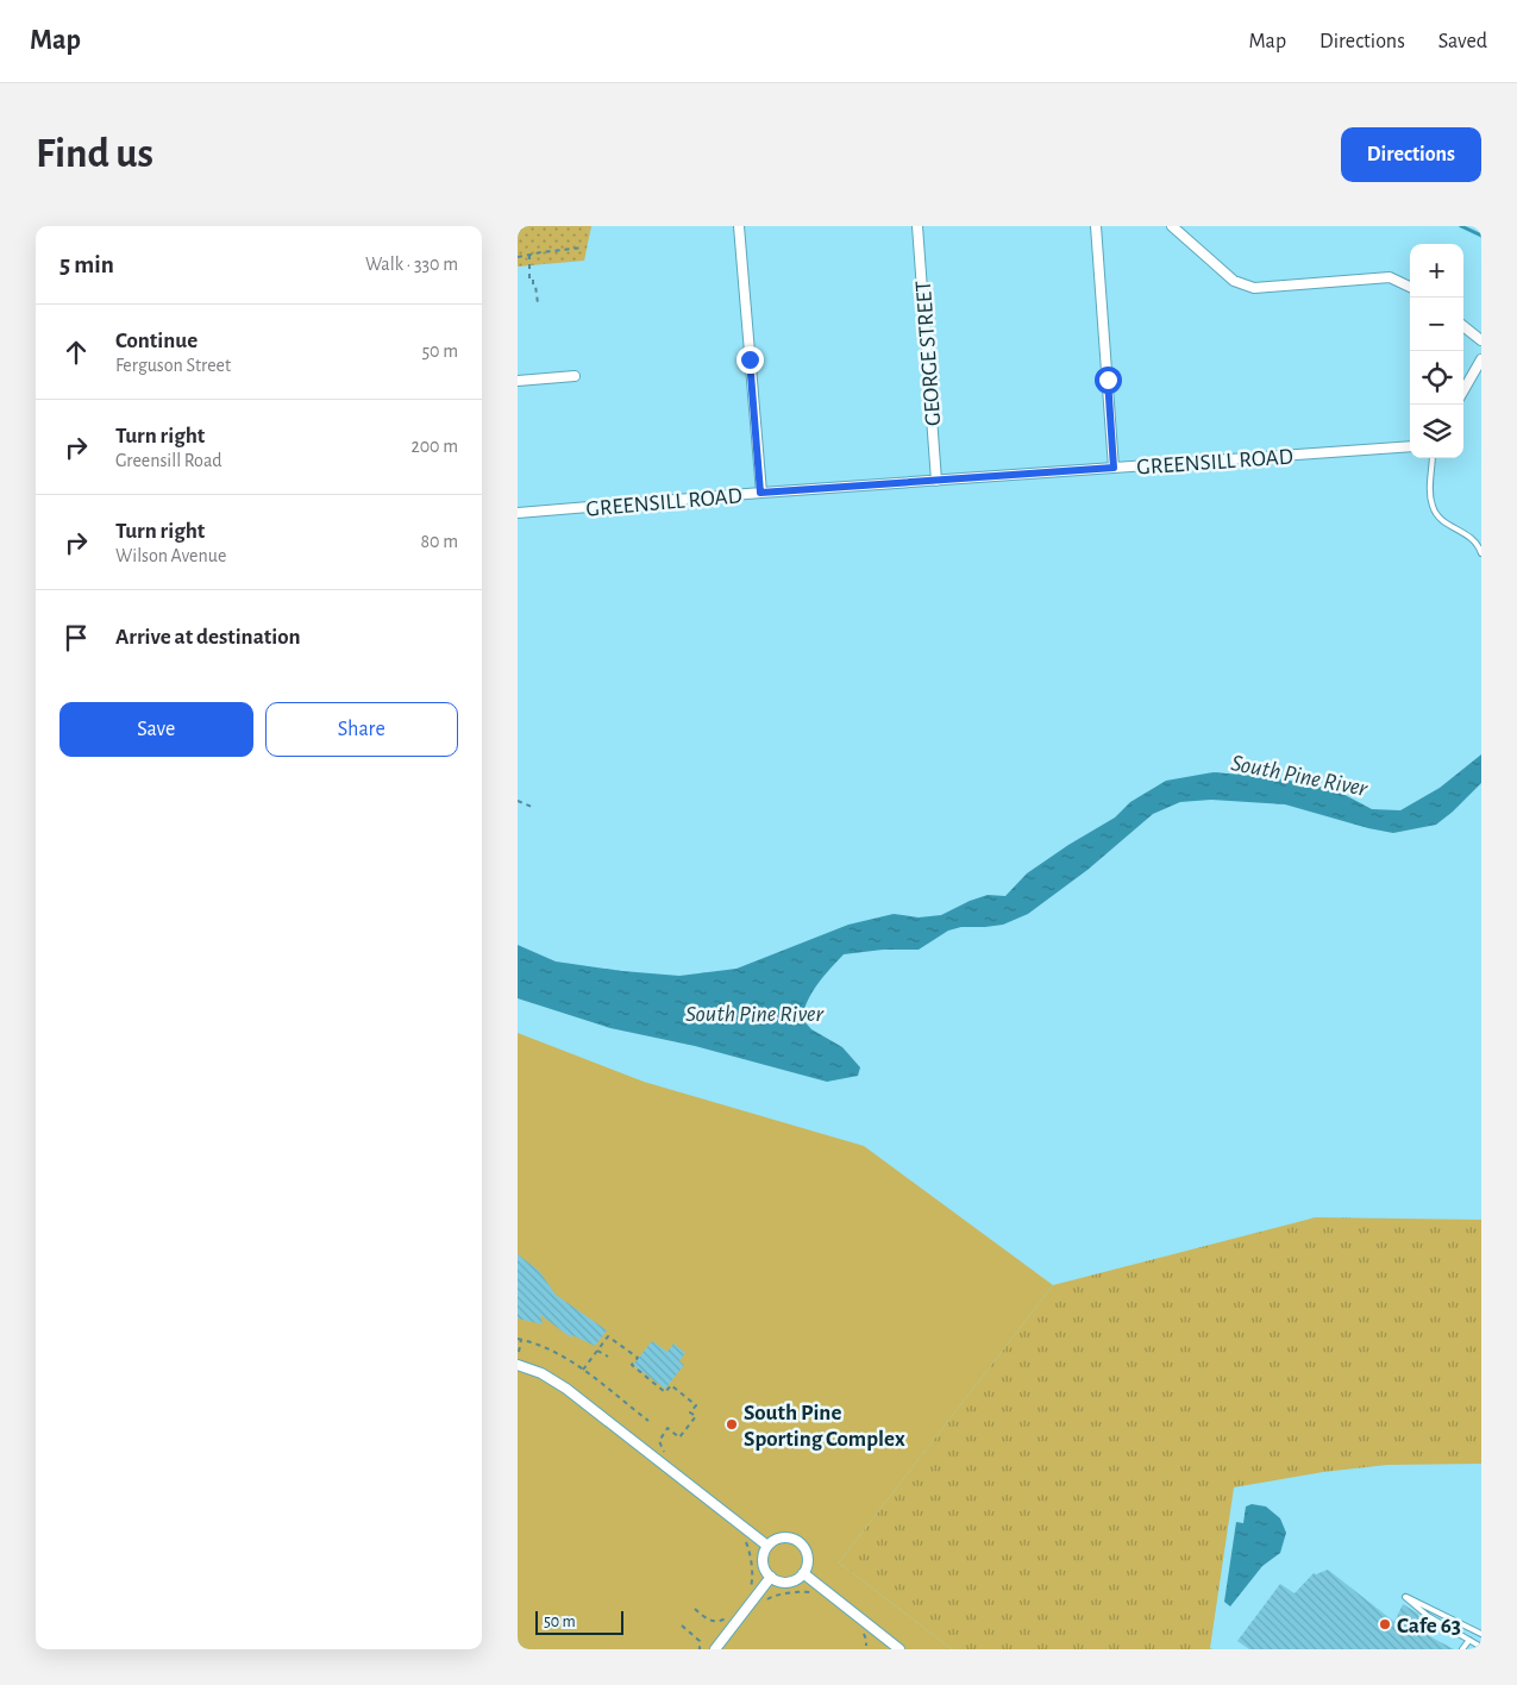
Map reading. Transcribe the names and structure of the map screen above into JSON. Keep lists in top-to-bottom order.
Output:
{
  "streets": {
    "street": ["GEORGE STREET", "GREENSILL ROAD"]
  },
  "crossings": [
    ["GEORGE STREET", "GREENSILL ROAD"]
  ],
  "water": ["South Pine River"],
  "places": ["South Pine Sporting Complex", "Cafe 63"],
  "scale_bar": "50 m",
  "page": {
    "header": "Map",
    "nav": ["Map", "Directions", "Saved"],
    "buttons": [
      "Directions",
      ["Save", "Share"]
    ],
    "title": "Find us",
    "heading": ["5 min", "Walk · 330 m"],
    "map_buttons": ["+", "−"],
    "list": [
      ["Continue", "Ferguson Street", "50 m"],
      ["Turn right", "Greensill Road", "200 m"],
      ["Turn right", "Wilson Avenue", "80 m"],
      "Arrive at destination"
    ],
    "scale": "50 m"
  }
}
